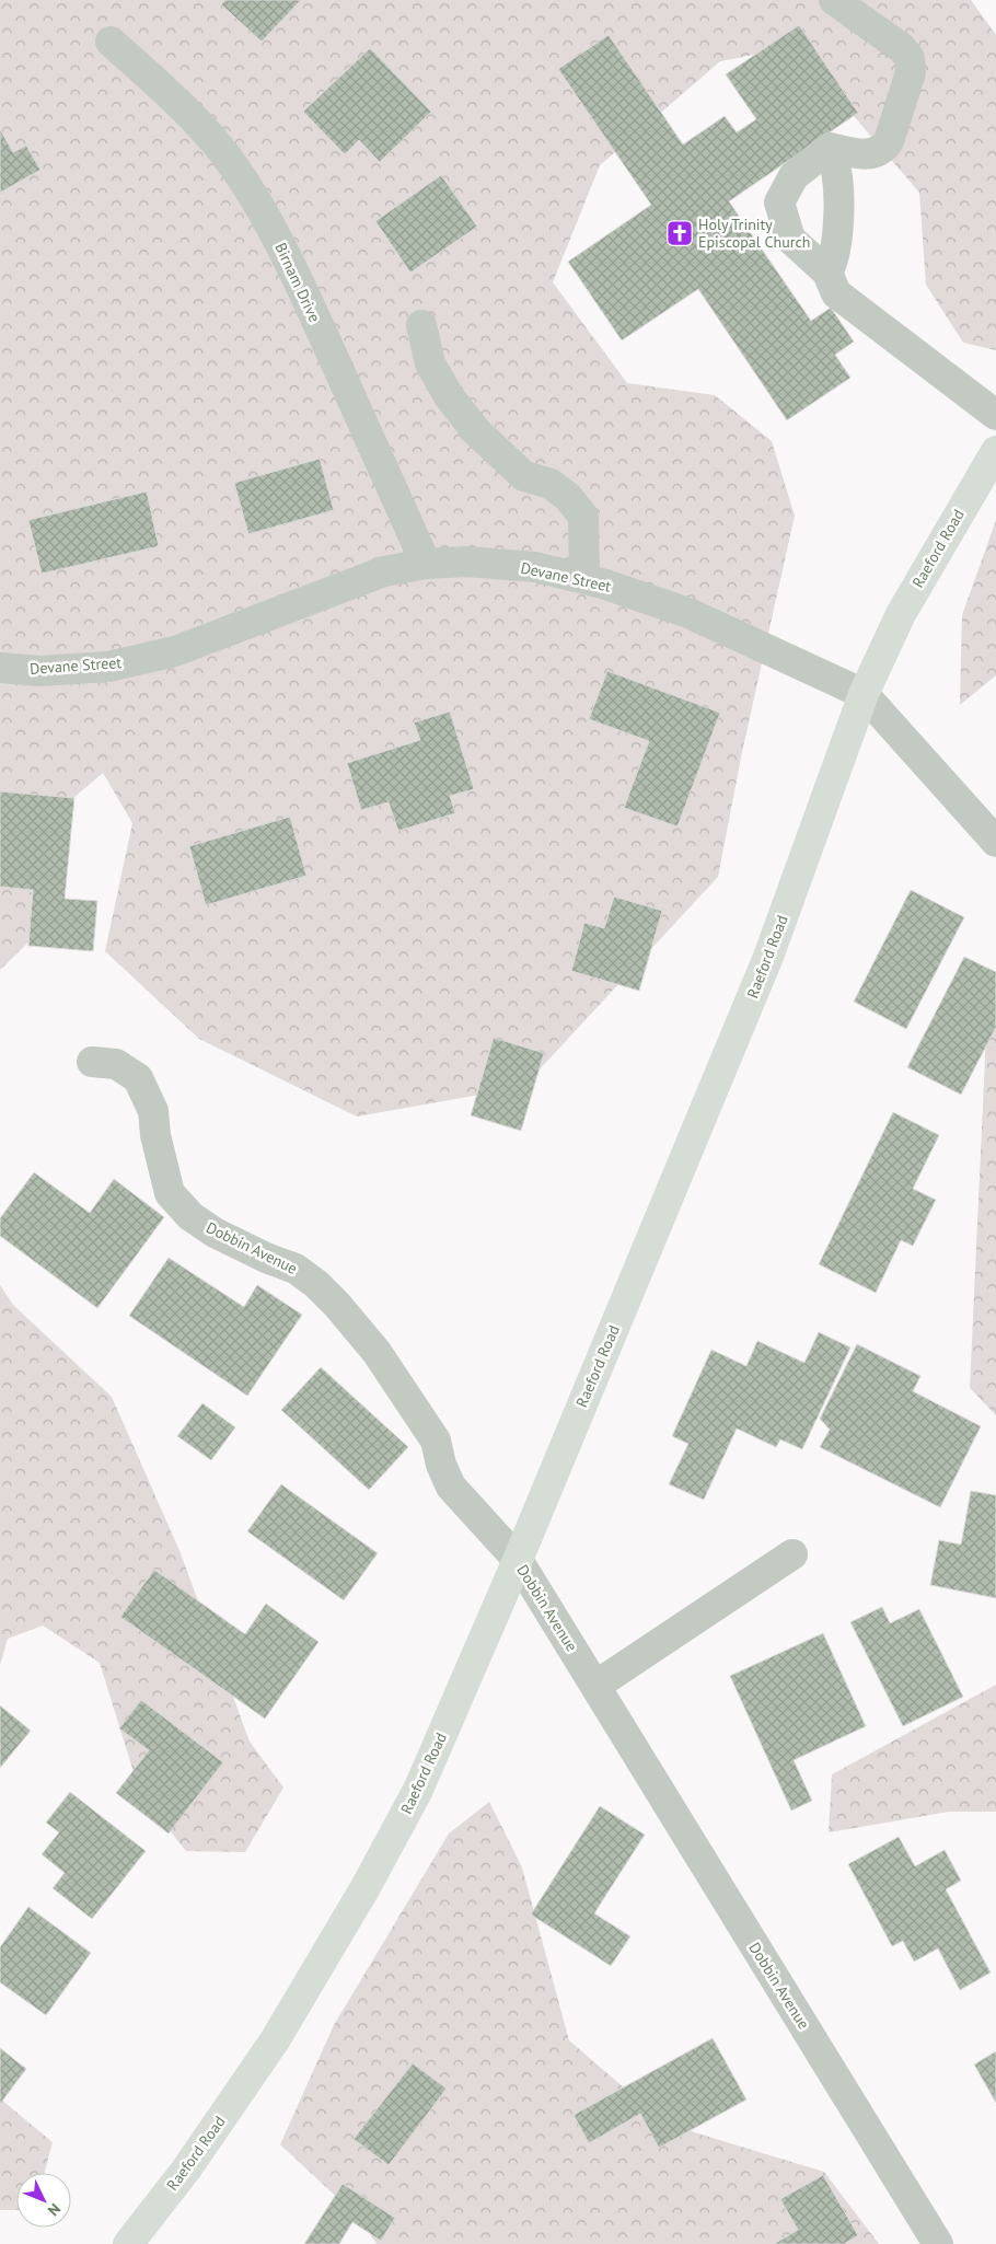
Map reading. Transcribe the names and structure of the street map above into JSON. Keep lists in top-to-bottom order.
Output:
{
  "streets": {
    "main road": ["Raeford Road"],
    "street": ["Birnam Drive", "Devane Street", "Dobbin Avenue"]
  },
  "crossings": [
    ["Birnam Drive", "Devane Street"],
    ["Raeford Road", "Devane Street"],
    ["Raeford Road", "Dobbin Avenue"]
  ],
  "places": {
    "church": ["Holy Trinity Episcopal Church"]
  },
  "north": "bottom right"
}
